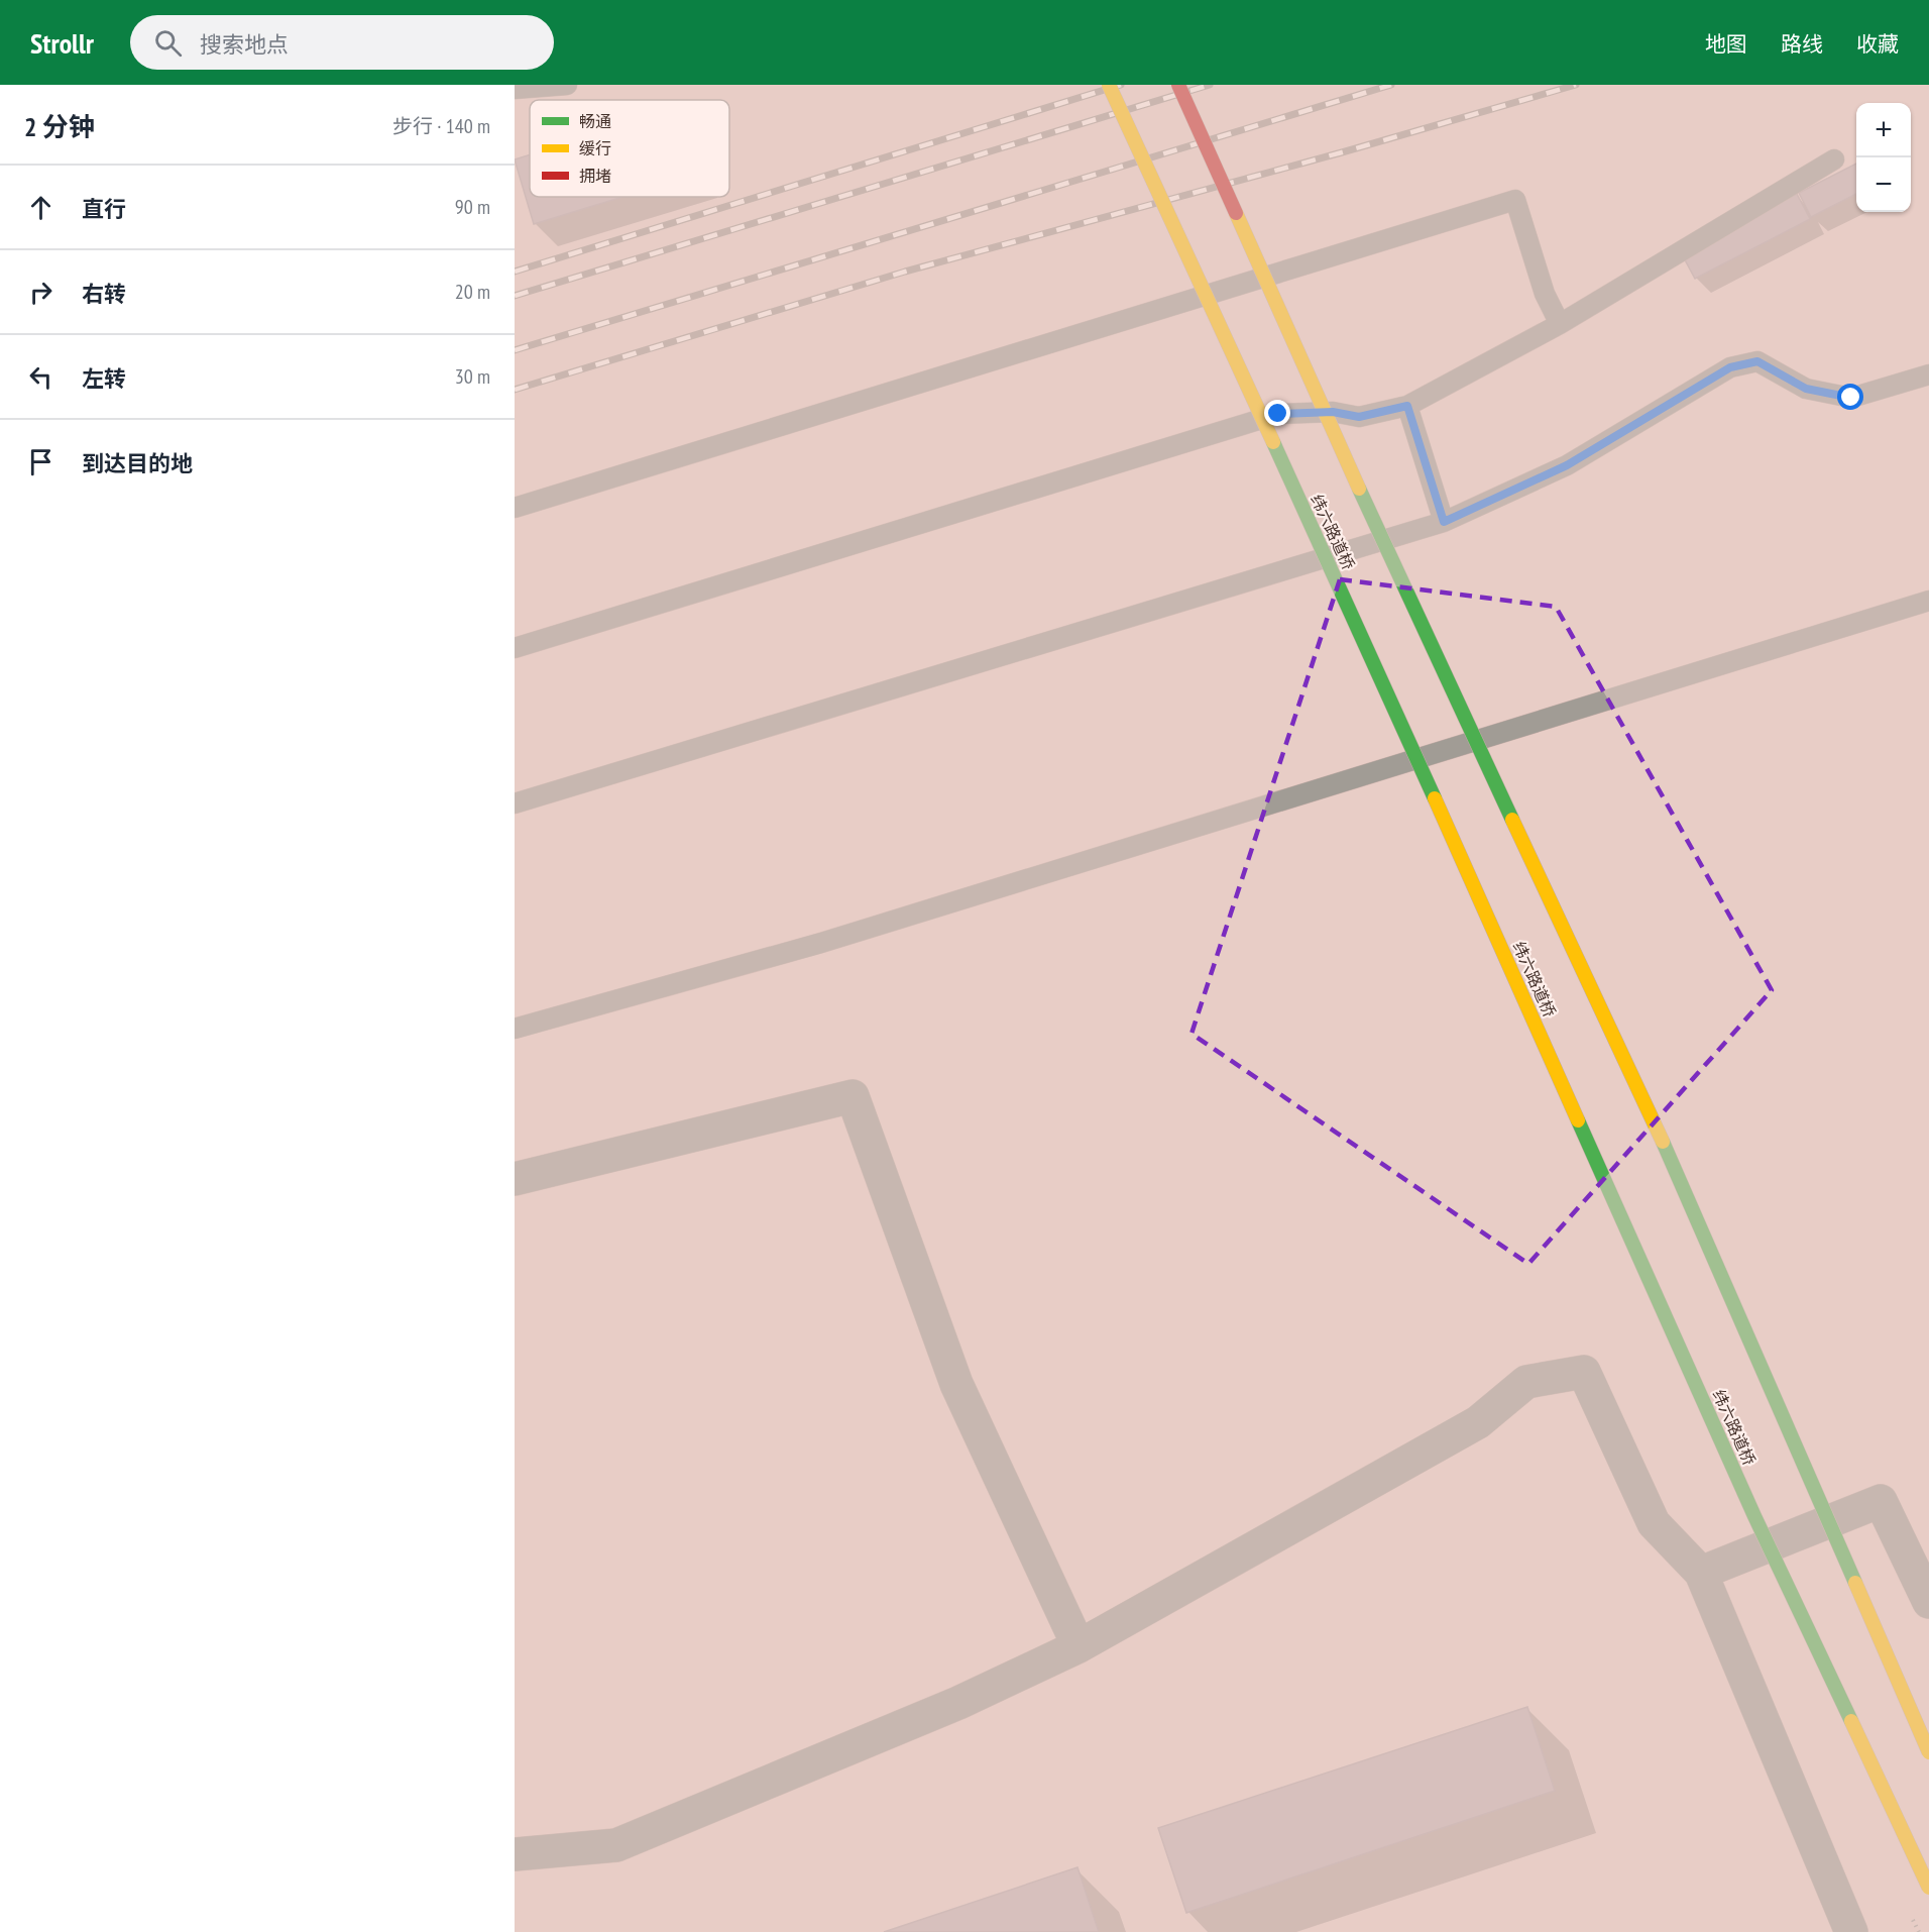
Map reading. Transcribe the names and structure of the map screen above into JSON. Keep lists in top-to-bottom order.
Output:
{
  "streets": {
    "main road": ["纬六路道桥"]
  },
  "legend": ["畅通", "缓行", "拥堵"],
  "page": {
    "header": "Strollr",
    "search": "搜索地点",
    "nav": ["地图", "路线", "收藏"],
    "heading": ["2 分钟", "步行 · 140 m"],
    "map_buttons": ["+", "−"],
    "list": [
      ["直行", "90 m"],
      ["右转", "20 m"],
      ["左转", "30 m"],
      "到达目的地"
    ]
  }
}
